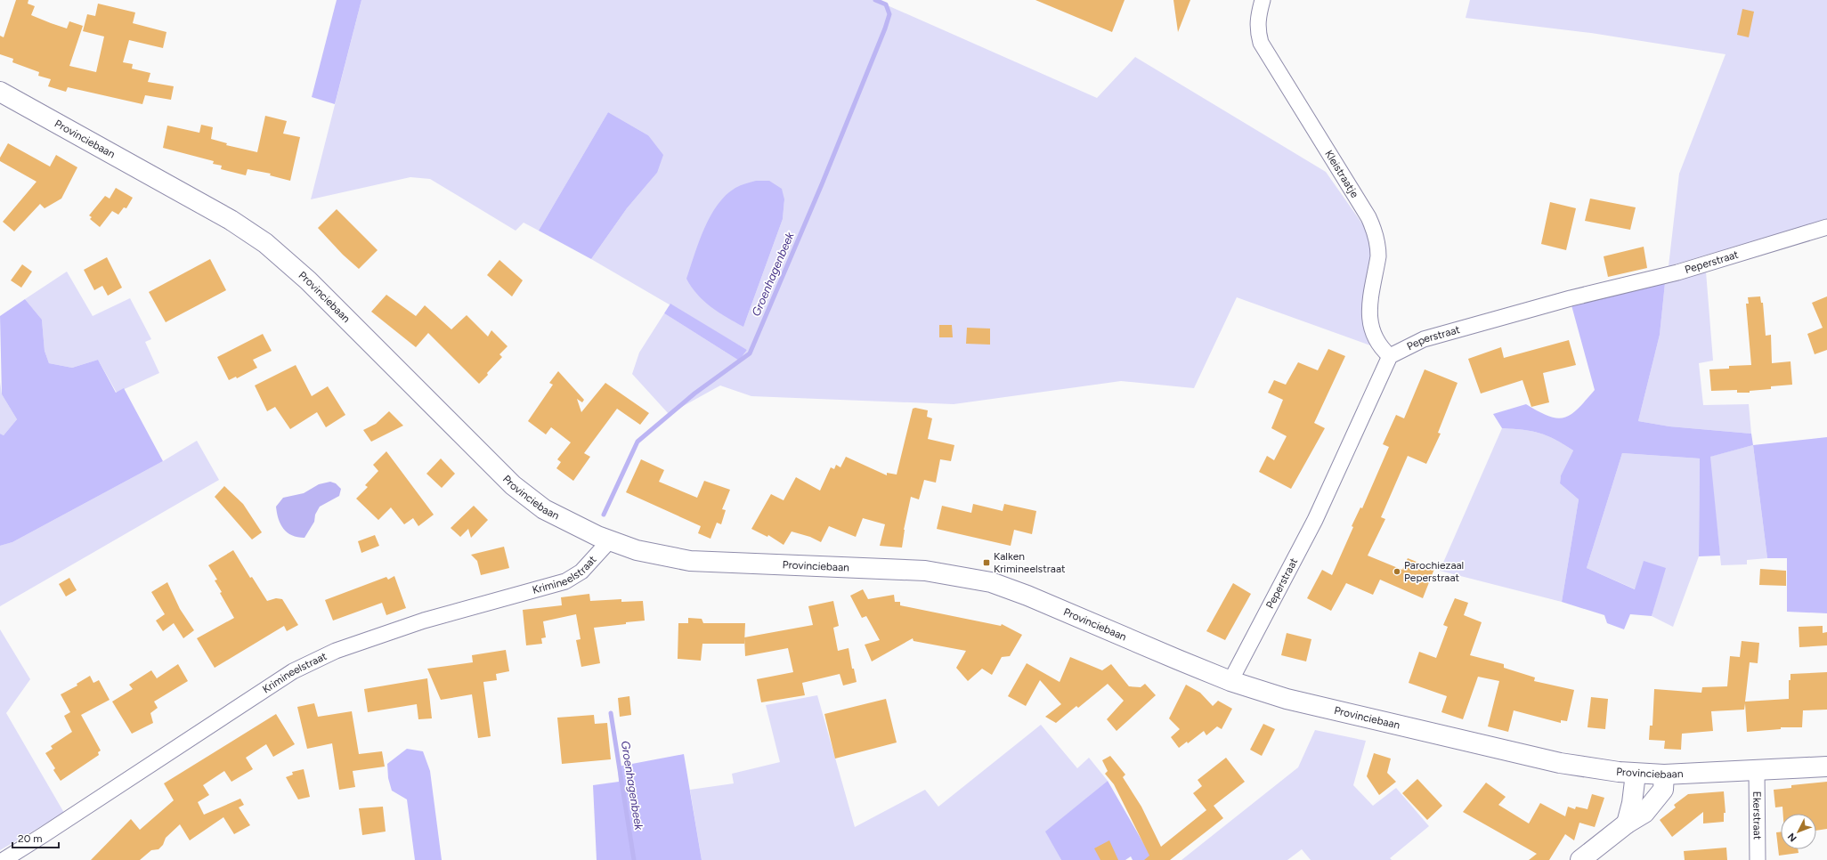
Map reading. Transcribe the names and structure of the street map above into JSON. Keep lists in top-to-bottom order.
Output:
{
  "streets": {
    "main road": ["Provinciebaan"],
    "street": [
      "Kleistraatje",
      "Peperstraat",
      "Krimineelstraat",
      "Ekerstraat"
    ]
  },
  "crossings": [
    ["Provinciebaan", "Peperstraat"],
    ["Provinciebaan", "Krimineelstraat"],
    ["Provinciebaan", "Ekerstraat"],
    ["Kleistraatje", "Peperstraat"]
  ],
  "water": ["Groenhagenbeek"],
  "places": {
    "transit": ["Kalken Krimineelstraat"],
    "other": ["Parochiezaal Peperstraat"]
  },
  "scale_bar": "20 m",
  "north": "bottom left"
}
